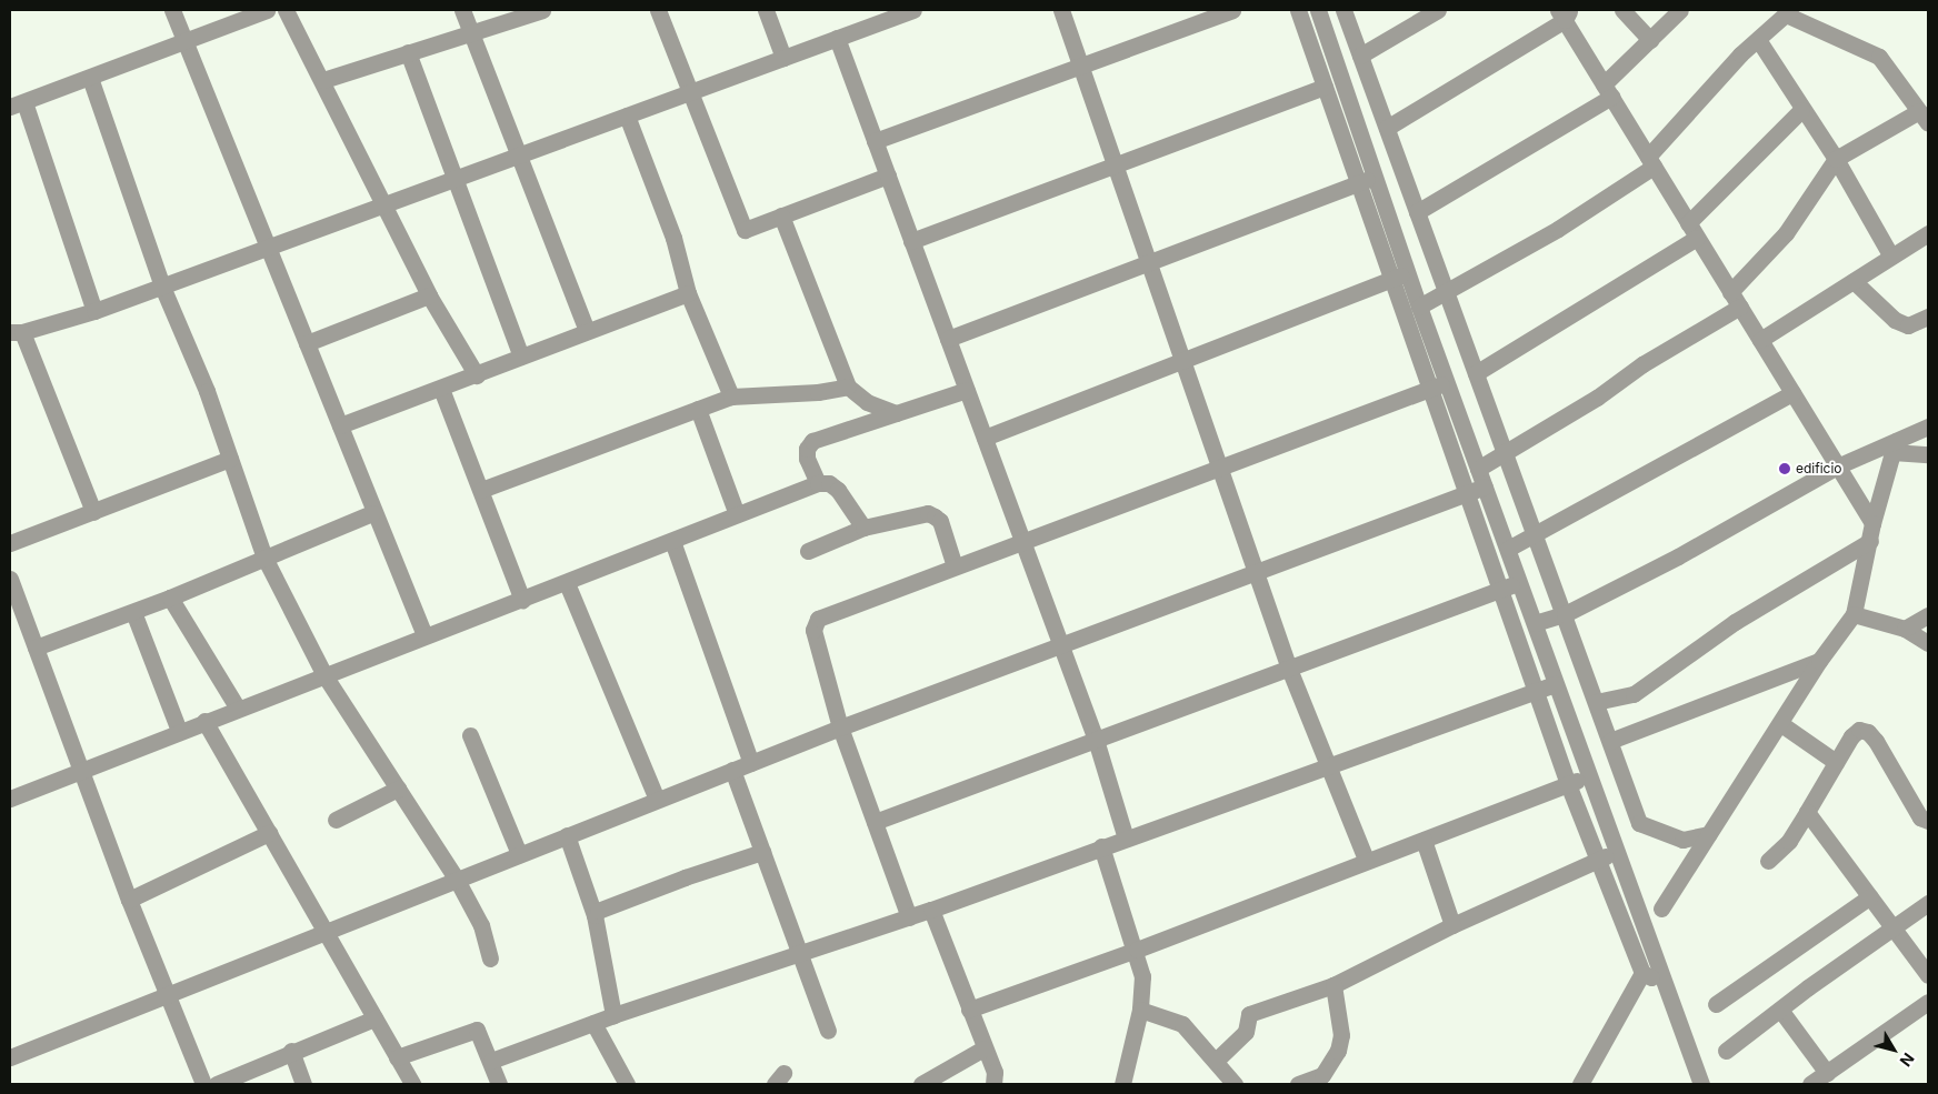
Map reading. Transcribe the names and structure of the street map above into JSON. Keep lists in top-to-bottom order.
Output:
{
  "places": ["edificio"],
  "north": "bottom right"
}
